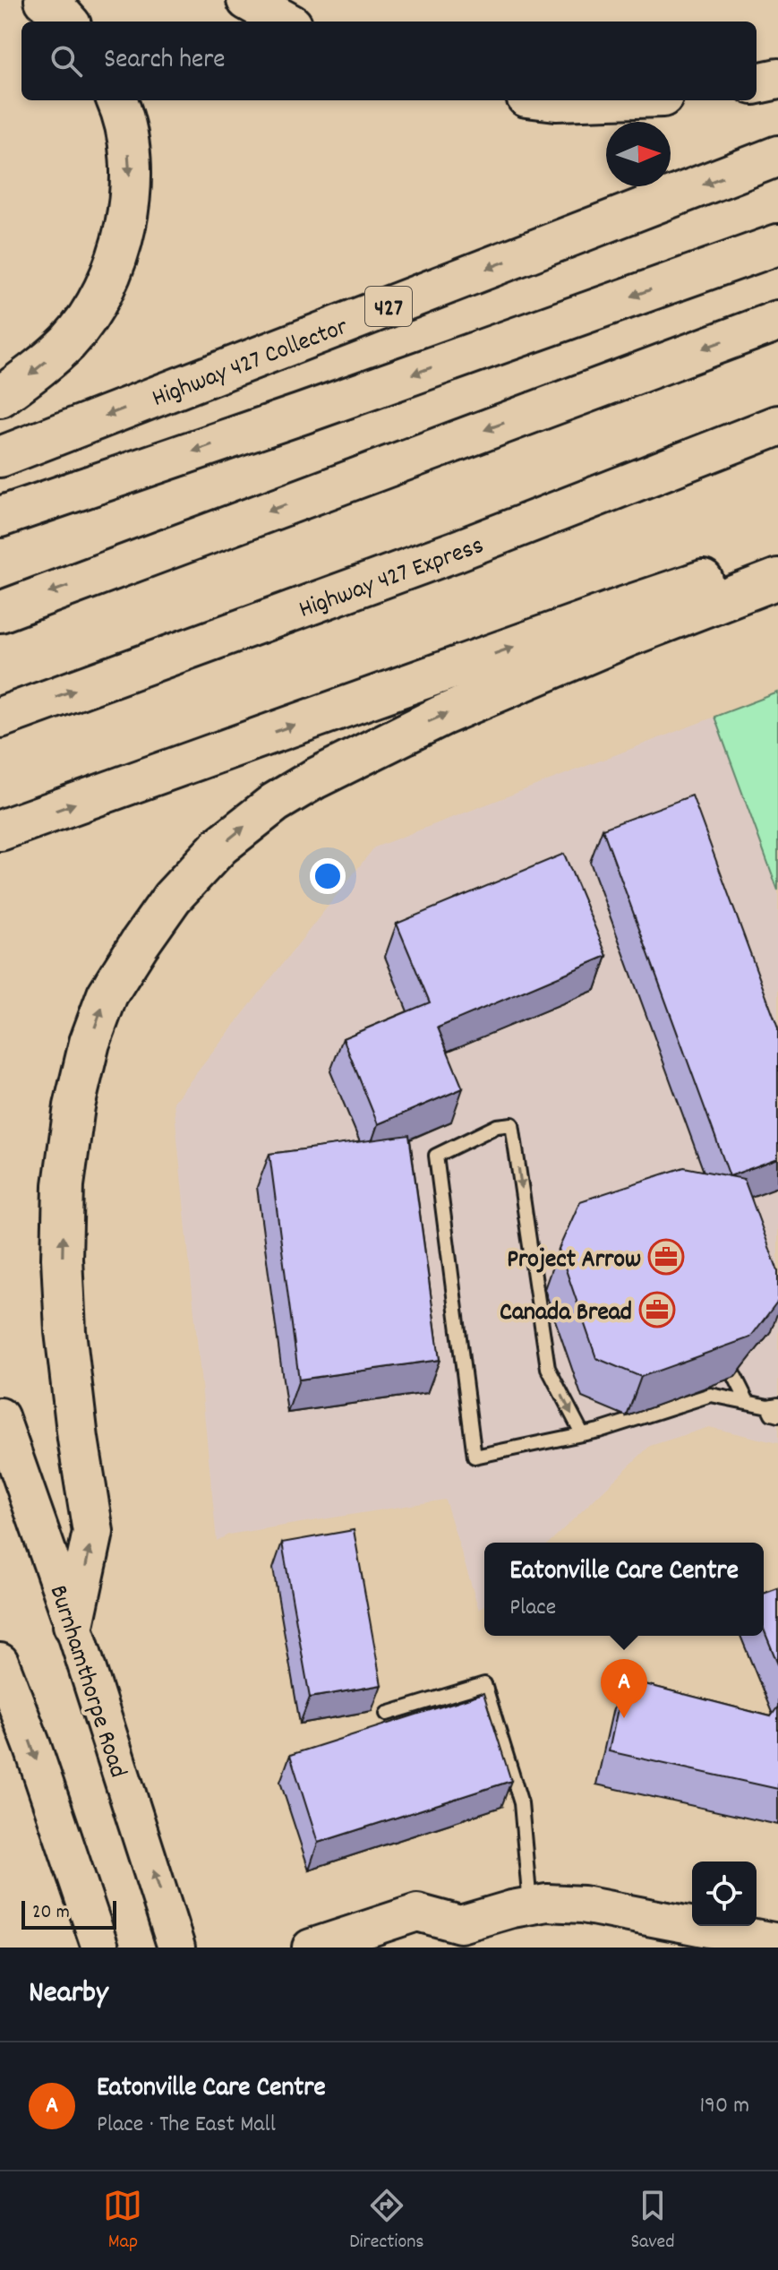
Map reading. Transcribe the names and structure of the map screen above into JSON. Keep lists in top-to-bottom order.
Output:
{
  "streets": {
    "highway": ["427", "Highway 427 Collector", "Highway 427 Express"],
    "main road": ["Burnhamthorpe Road"]
  },
  "places": {
    "office": ["Project Arrow", "Canada Bread"]
  },
  "scale_bar": "20 m",
  "north": "right",
  "page": {
    "search": "Search here",
    "popup": ["Eatonville Care Centre", "Place"],
    "pins": "A",
    "scale": "20 m",
    "heading": "Nearby",
    "list": [
      {
        "mark": "A",
        "name": "Eatonville Care Centre",
        "note": "Place · The East Mall",
        "value": "190 m"
      }
    ],
    "nav": ["Map", "Directions", "Saved"]
  }
}
